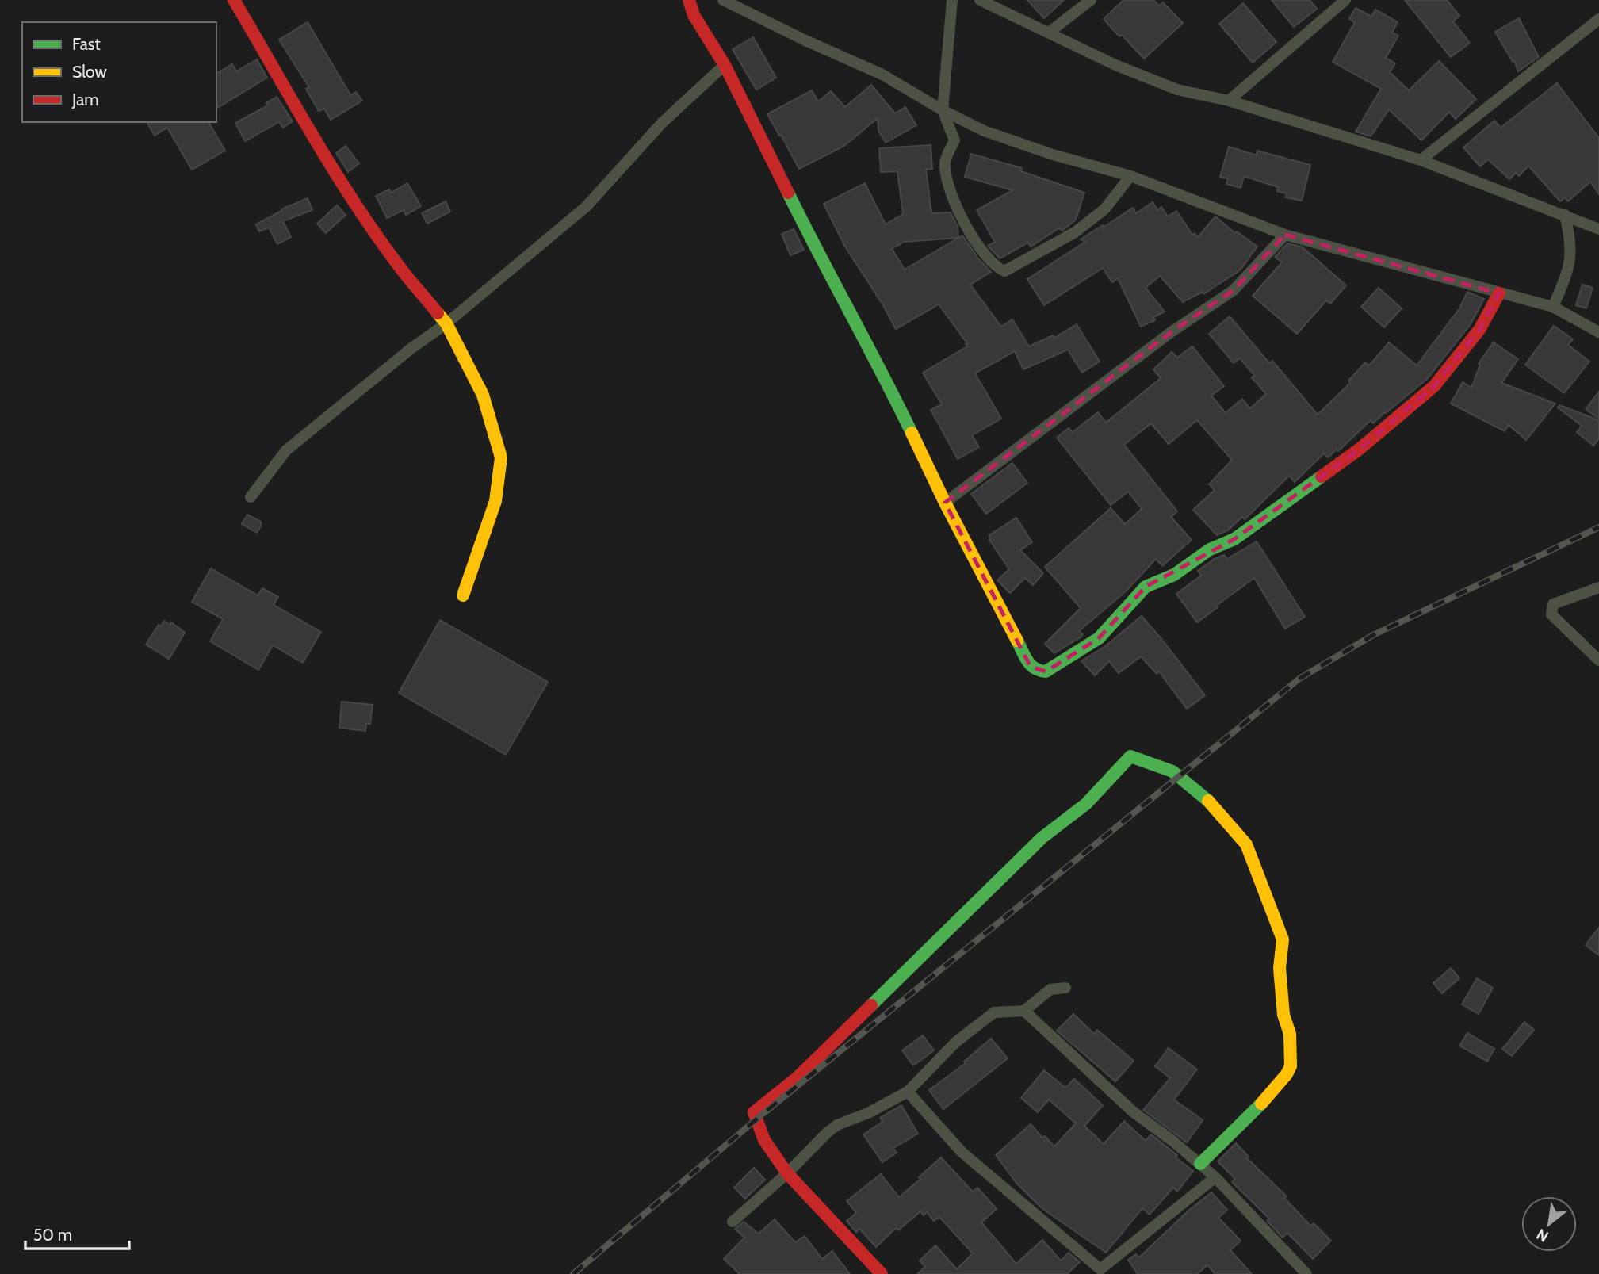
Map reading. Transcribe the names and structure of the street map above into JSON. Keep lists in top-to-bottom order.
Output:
{
  "legend": ["Fast", "Slow", "Jam"],
  "scale_bar": "50 m",
  "north": "bottom left"
}
